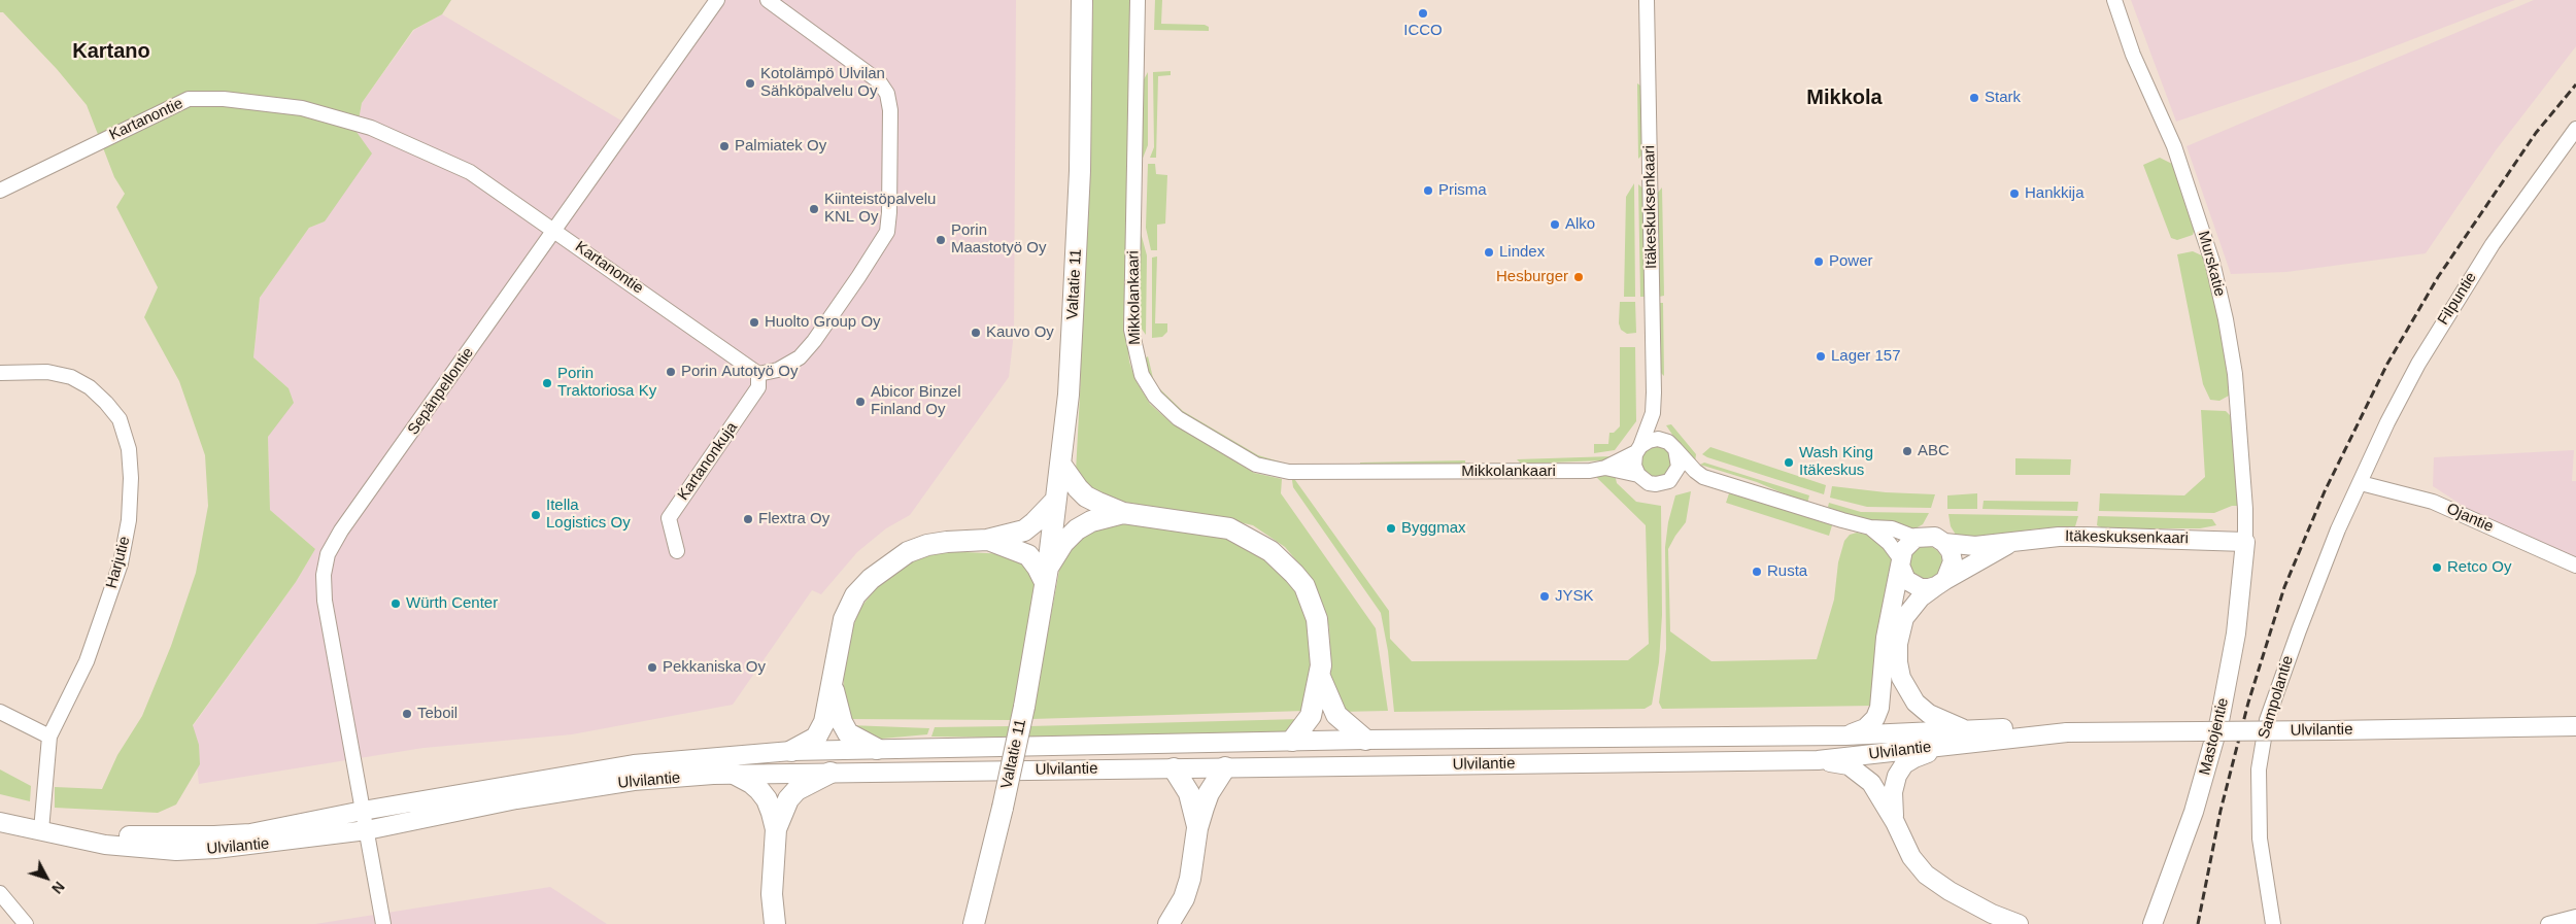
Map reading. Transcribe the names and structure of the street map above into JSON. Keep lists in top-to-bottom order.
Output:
{
  "streets": {
    "highway": ["Valtatie 11"],
    "main road": ["Itäkeskuksenkaari", "Ulvilantie", "Mastojentie"],
    "street": [
      "Kartanontie",
      "Murskatie",
      "Mikkolankaari",
      "Filpuntie",
      "Sepänpellontie",
      "Kartanonkuja",
      "Ojantie",
      "Harjutie",
      "Sampolantie"
    ]
  },
  "crossings": [
    ["Kartanontie", "Sepänpellontie"],
    ["Kartanontie", "Kartanonkuja"],
    ["Itäkeskuksenkaari", "Murskatie"],
    ["Itäkeskuksenkaari", "Mikkolankaari"],
    ["Itäkeskuksenkaari", "Ulvilantie"],
    ["Itäkeskuksenkaari", "Mastojentie"],
    ["Murskatie", "Mastojentie"],
    ["Filpuntie", "Ojantie"],
    ["Filpuntie", "Sampolantie"],
    ["Sepänpellontie", "Ulvilantie"],
    ["Ojantie", "Sampolantie"],
    ["Harjutie", "Ulvilantie"]
  ],
  "districts": ["Kartano", "Mikkola"],
  "places": [
    "ICCO",
    "Kotolämpö Ulvilan Sähköpalvelu Oy",
    "Stark",
    "Palmiatek Oy",
    "Prisma",
    "Hankkija",
    "Kiinteistöpalvelu KNL Oy",
    "Alko",
    "Porin Maastotyö Oy",
    "Lindex",
    "Power",
    "Hesburger",
    "Huolto Group Oy",
    "Kauvo Oy",
    "Lager 157",
    "Porin Autotyö Oy",
    "Porin Traktoriosa Ky",
    "Abicor Binzel Finland Oy",
    "ABC",
    "Wash King Itäkeskus",
    "Itella Logistics Oy",
    "Flextra Oy",
    "Byggmax",
    "Retco Oy",
    "Rusta",
    "JYSK",
    "Würth Center",
    "Pekkaniska Oy",
    "Teboil"
  ],
  "north": "bottom right"
}
